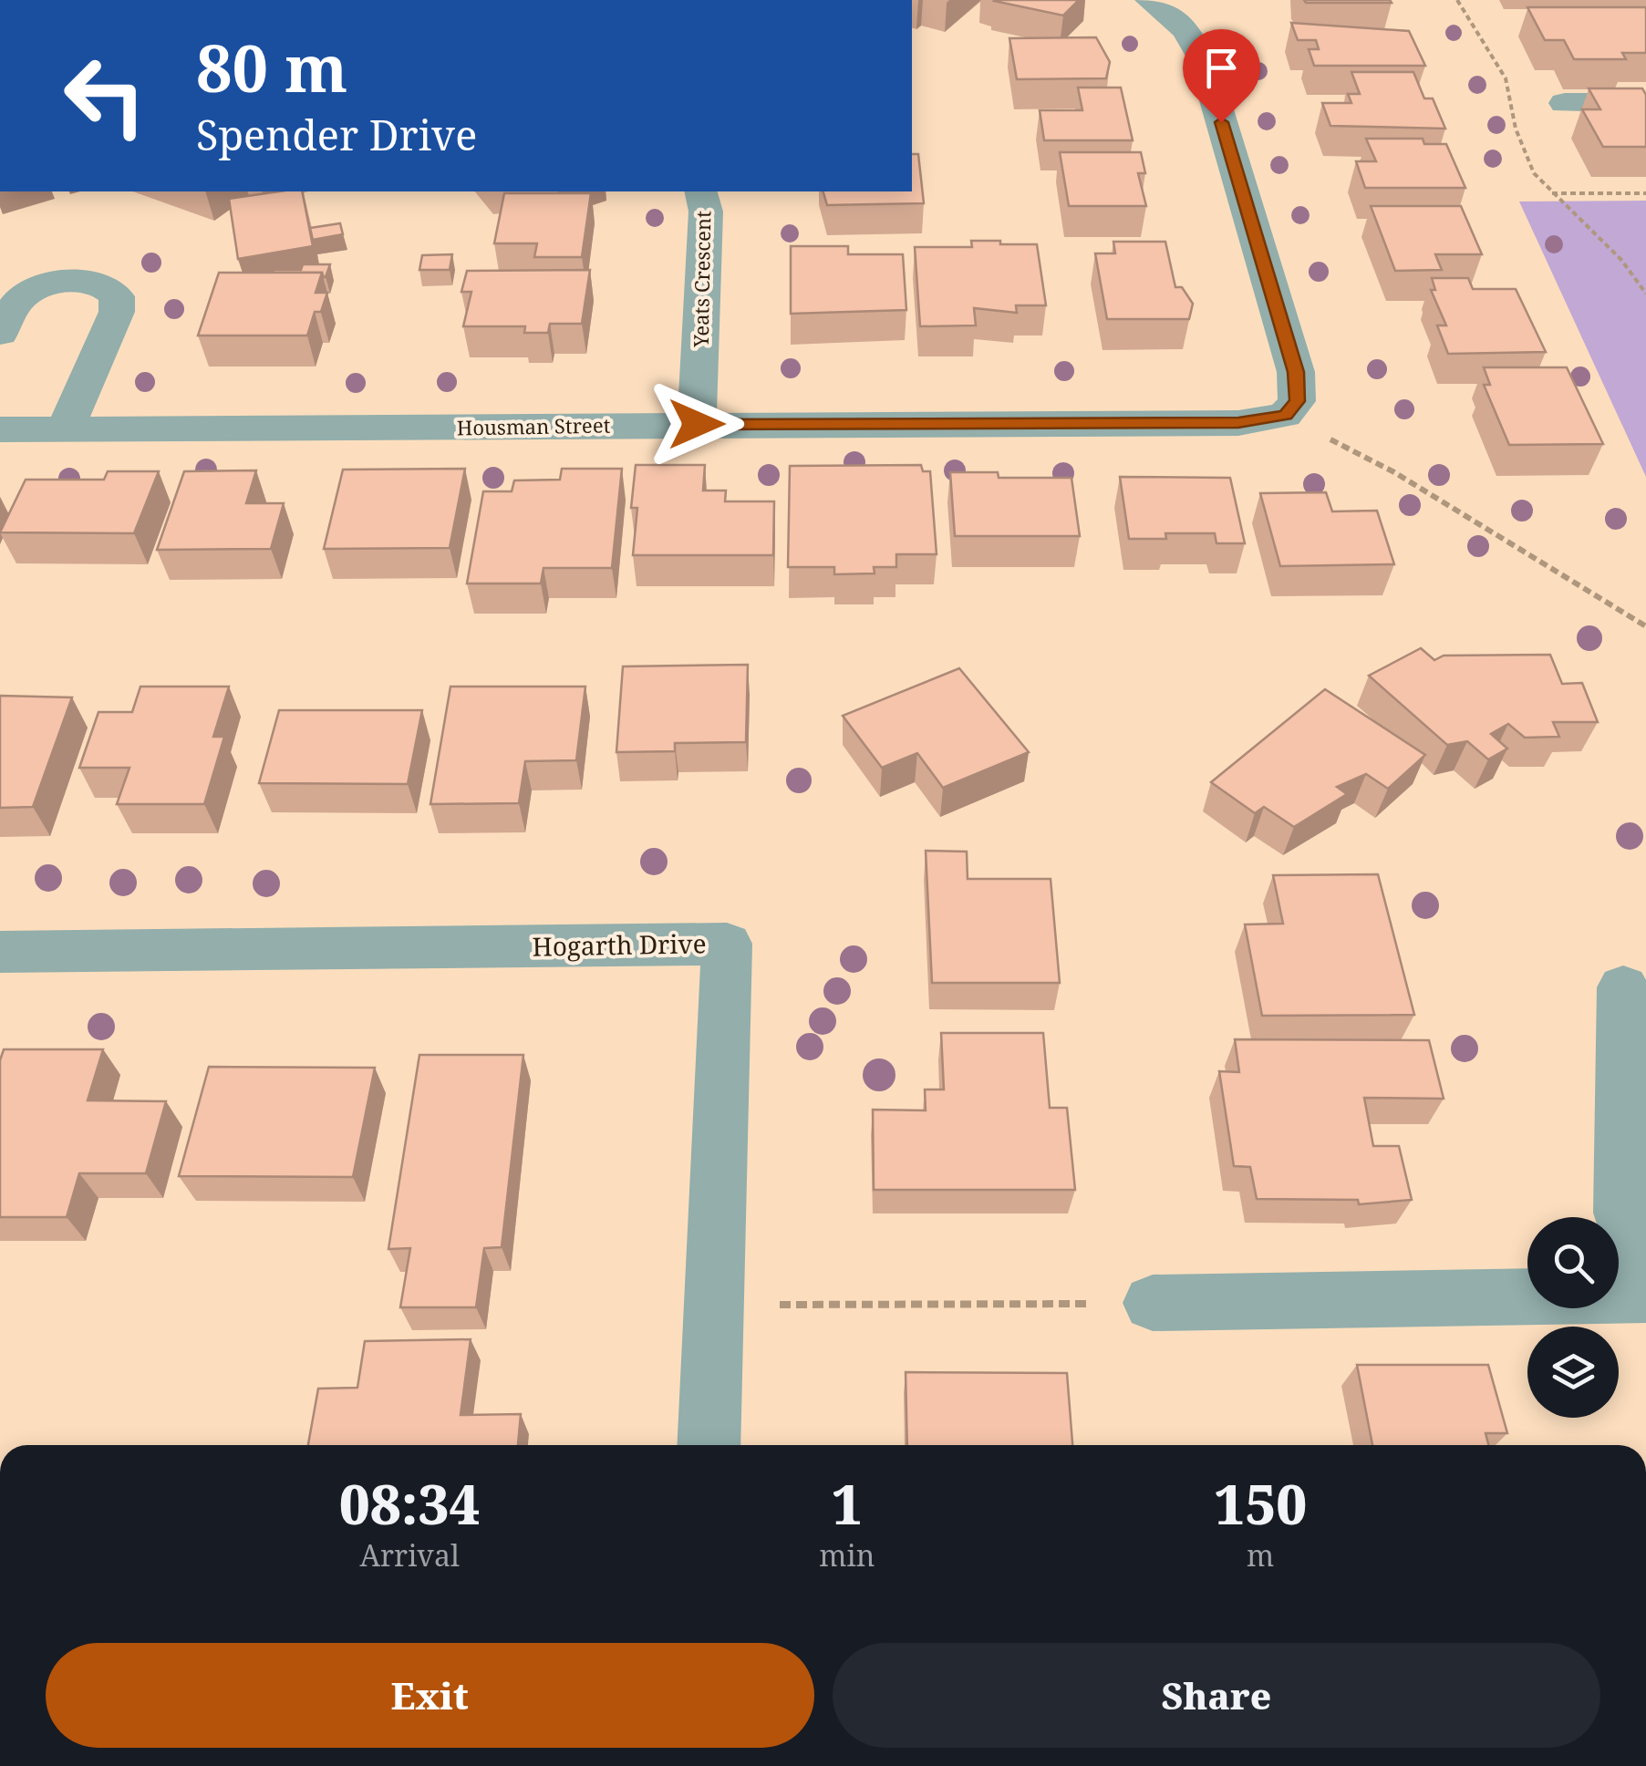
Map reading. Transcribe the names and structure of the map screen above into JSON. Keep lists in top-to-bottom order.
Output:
{
  "streets": {
    "street": ["Yeats Crescent", "Housman Street", "Hogarth Drive"]
  },
  "crossings": [
    ["Yeats Crescent", "Housman Street"]
  ],
  "page": {
    "turn": ["80 m", "Spender Drive"],
    "eta": [
      "08:34",
      "Arrival",
      "1",
      "min",
      "150",
      "m"
    ],
    "buttons": ["Exit", "Share"]
  }
}
